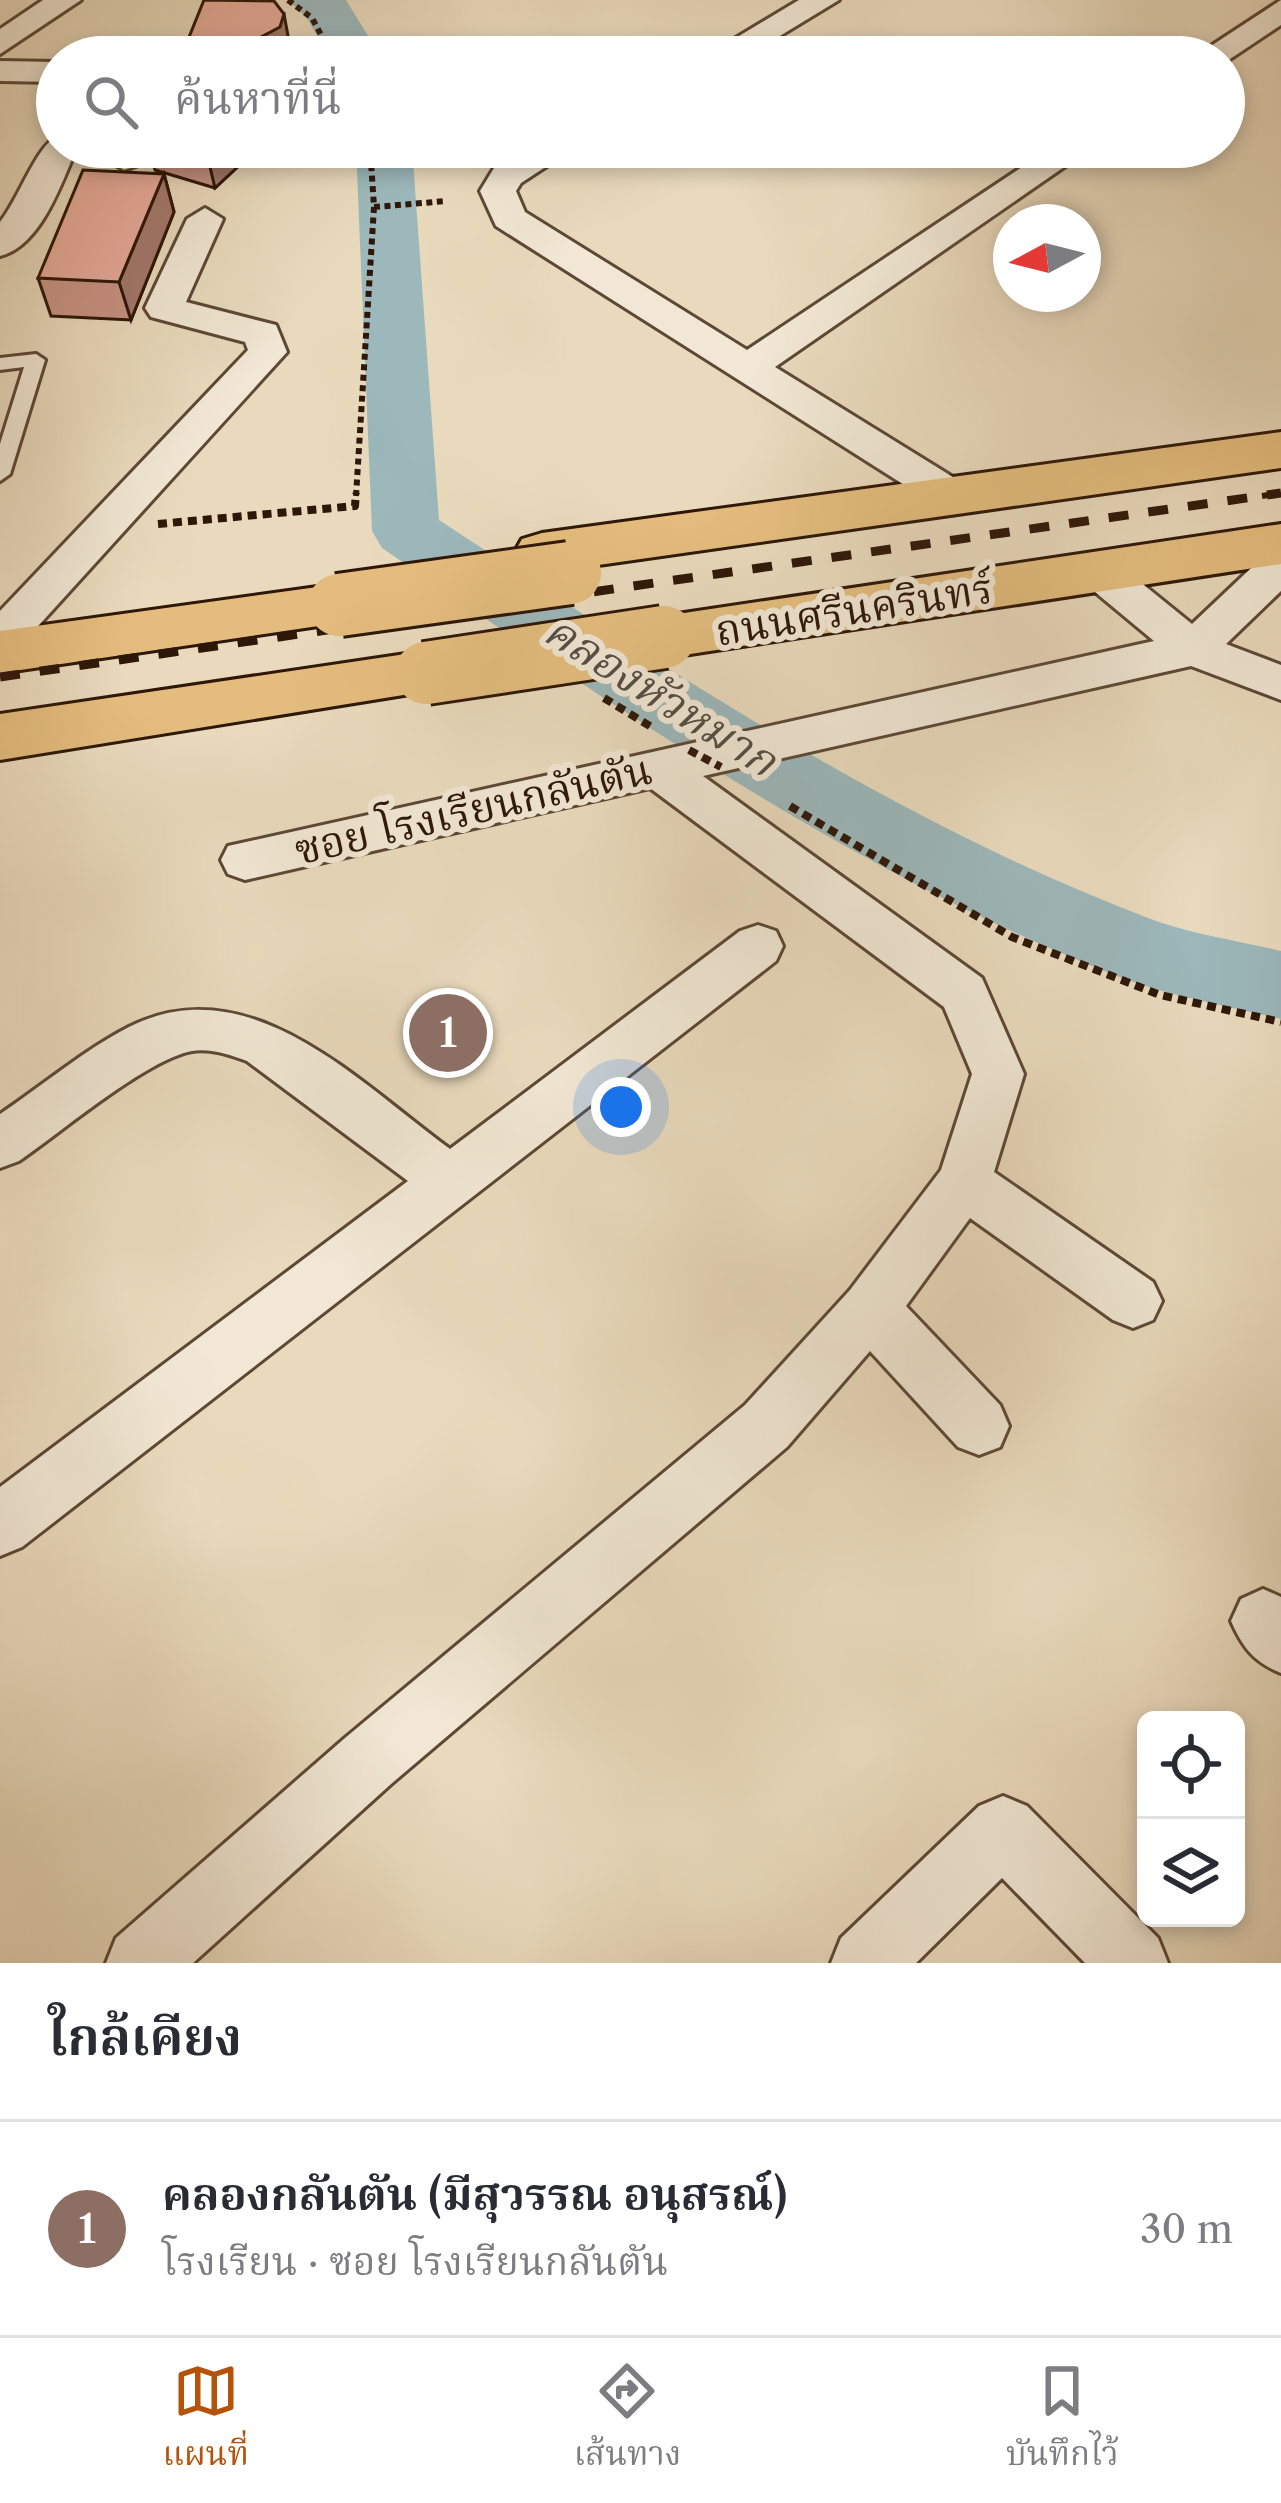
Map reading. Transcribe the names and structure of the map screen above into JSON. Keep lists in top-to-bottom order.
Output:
{
  "streets": {
    "main road": ["ถนนศรีนครินทร์"],
    "street": ["ซอย โรงเรียนกลันตัน"]
  },
  "water": ["คลองหัวหมาก"],
  "north": "left",
  "page": {
    "search": "ค้นหาที่นี่",
    "pins": "1",
    "heading": "ใกล้เคียง",
    "list": [
      {
        "mark": "1",
        "name": "คลองกลันตัน (มีสุวรรณ อนุสรณ์)",
        "note": "โรงเรียน · ซอย โรงเรียนกลันตัน",
        "value": "30 m"
      }
    ],
    "nav": ["แผนที่", "เส้นทาง", "บันทึกไว้"]
  }
}
